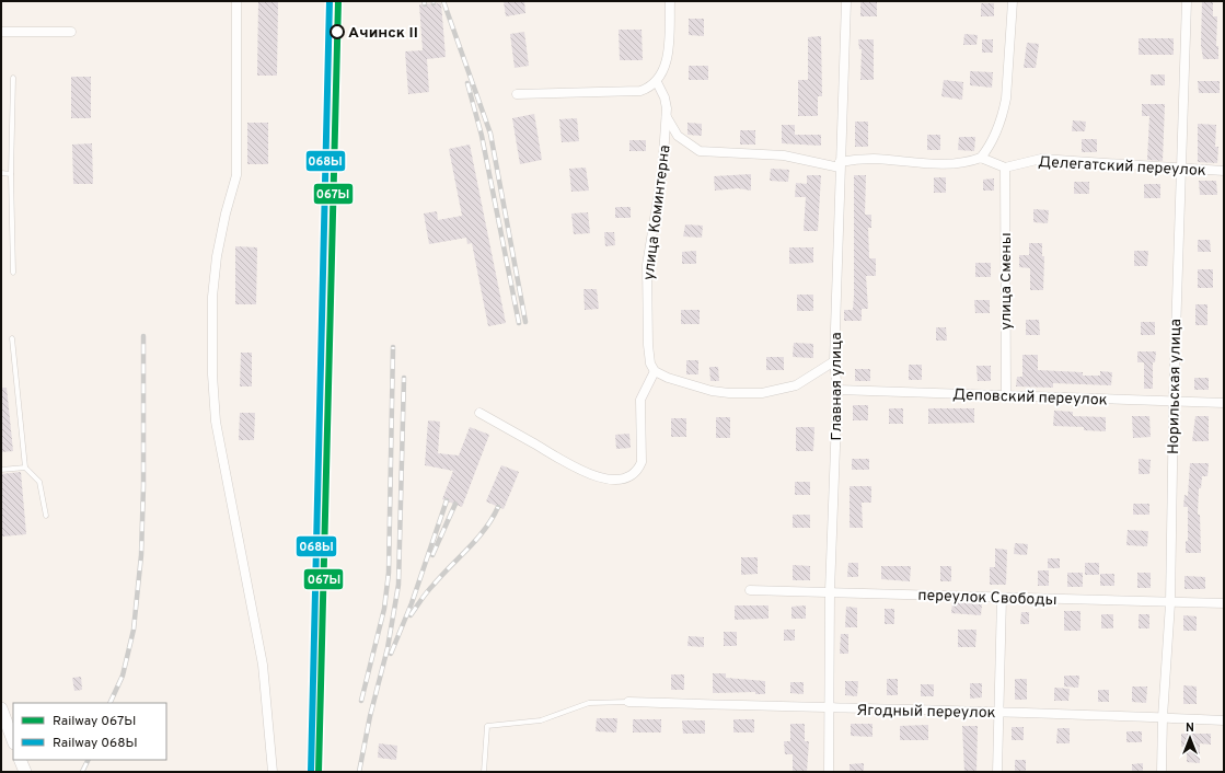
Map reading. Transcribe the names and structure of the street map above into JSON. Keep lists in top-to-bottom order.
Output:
{
  "streets": {
    "street": [
      "Делегатский переулок",
      "улица Коминтерна",
      "улица Смены",
      "Главная улица",
      "Норильская улица",
      "Деповский переулок",
      "переулок Свободы",
      "Ягодный переулок"
    ]
  },
  "crossings": [
    ["Делегатский переулок", "улица Смены"],
    ["Делегатский переулок", "Норильская улица"],
    ["улица Смены", "Деповский переулок"],
    ["Главная улица", "Деповский переулок"],
    ["Главная улица", "переулок Свободы"],
    ["Главная улица", "Ягодный переулок"],
    ["Норильская улица", "Деповский переулок"],
    ["Норильская улица", "переулок Свободы"],
    ["Норильская улица", "Ягодный переулок"]
  ],
  "places": ["Ачинск II"],
  "lines": ["rail line 067Ы", "rail line 068Ы"],
  "legend": ["Railway 067Ы", "Railway 068Ы"],
  "north": "top"
}
